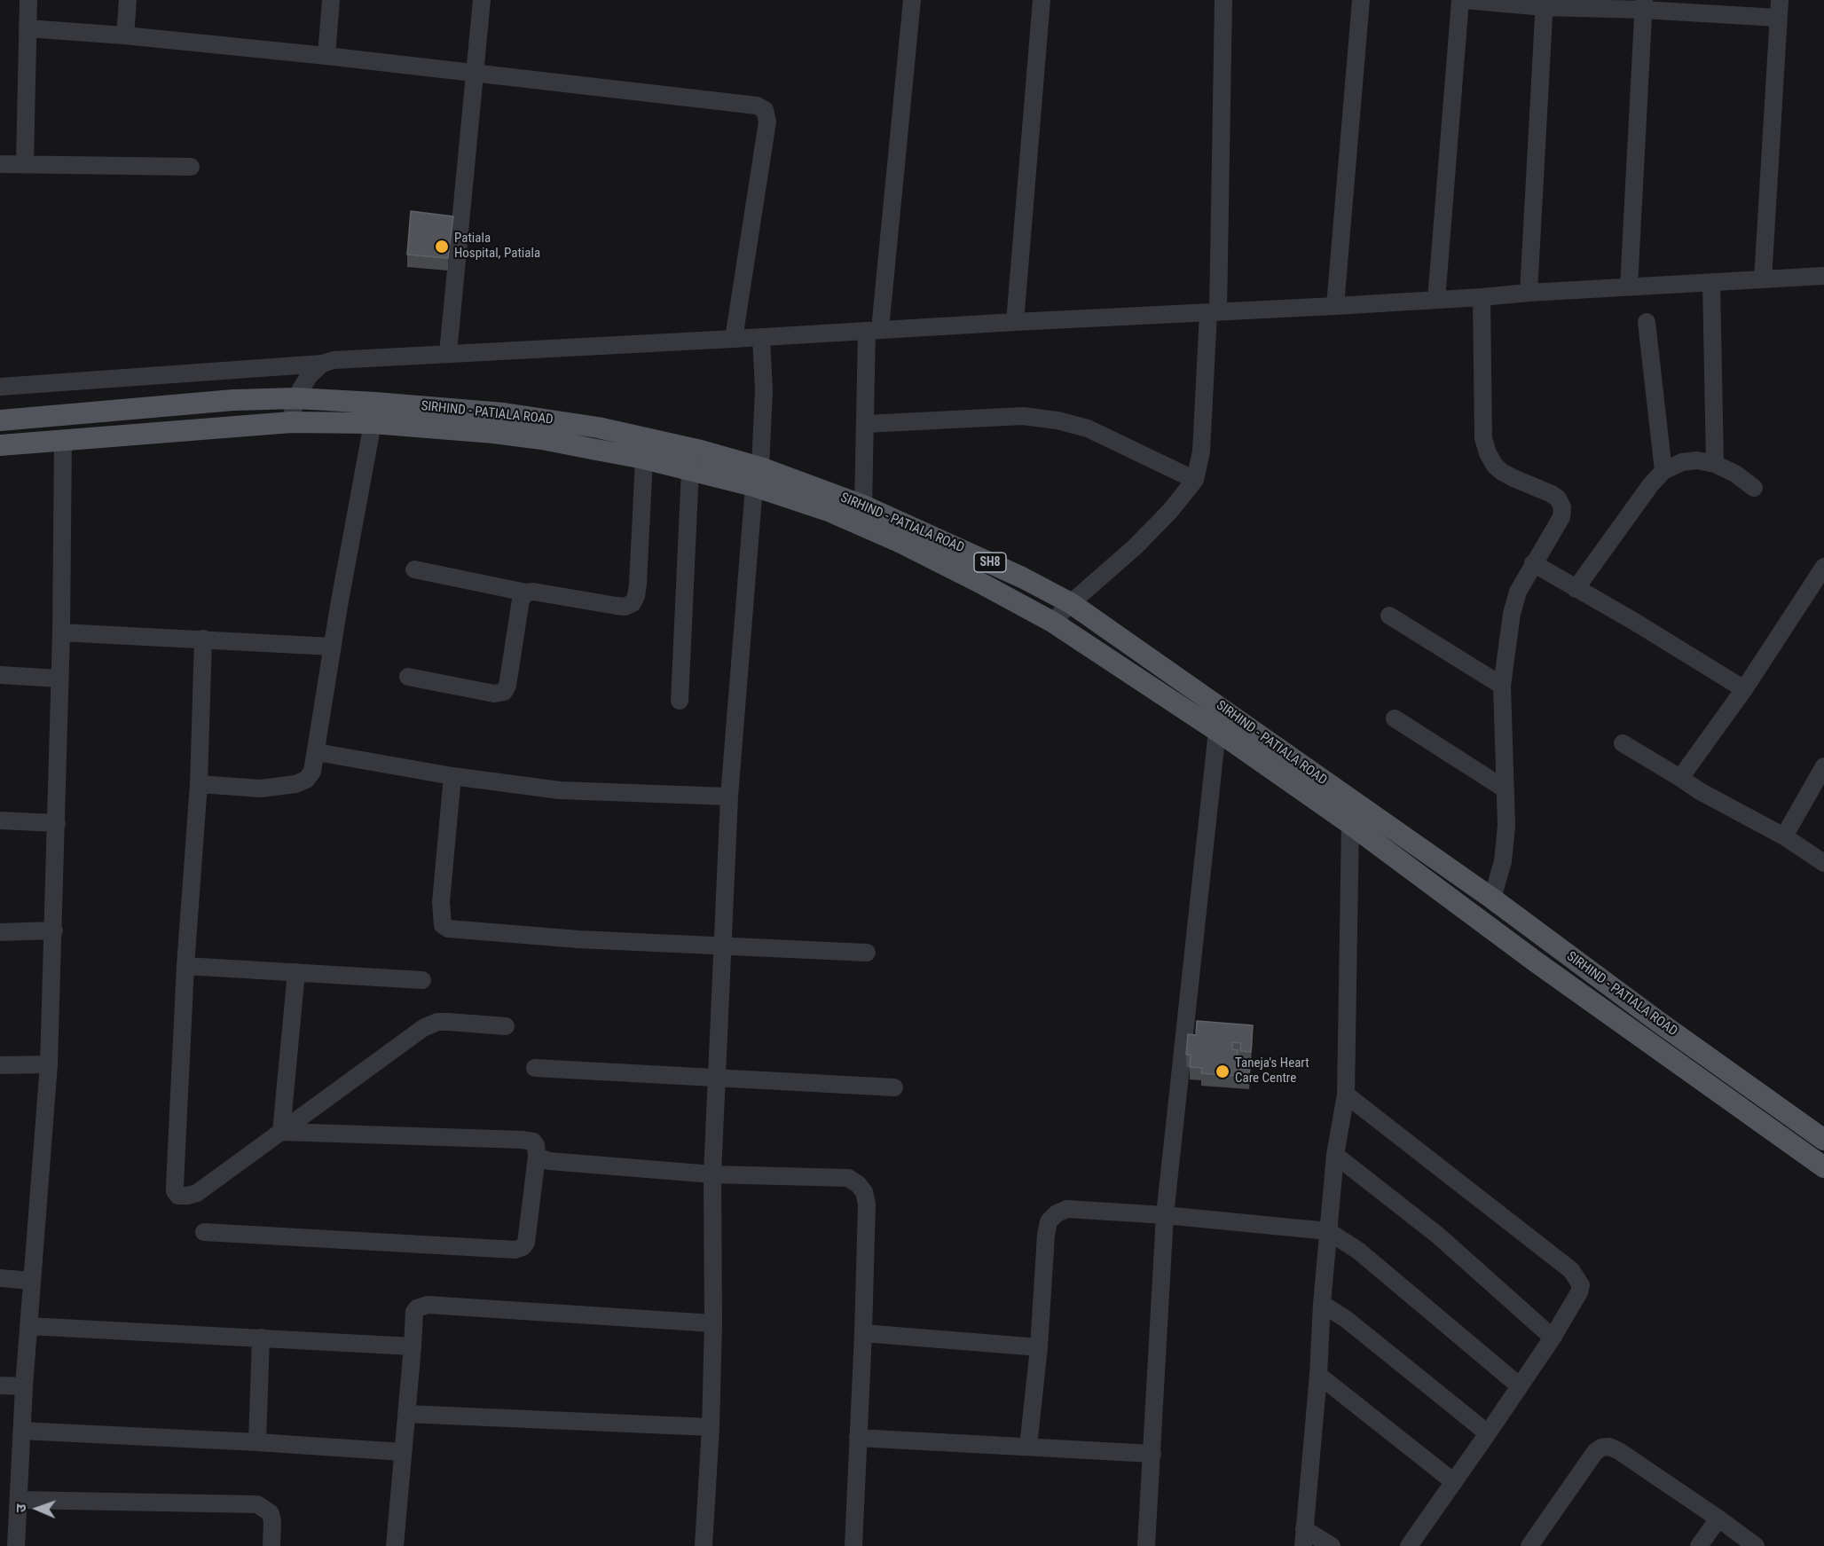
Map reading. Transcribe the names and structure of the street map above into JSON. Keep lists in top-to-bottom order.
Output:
{
  "streets": {
    "main road": ["SIRHIND - PATIALA ROAD", "SH8"]
  },
  "places": ["Patiala Hospital, Patiala", "Taneja's Heart Care Centre"],
  "north": "left"
}
